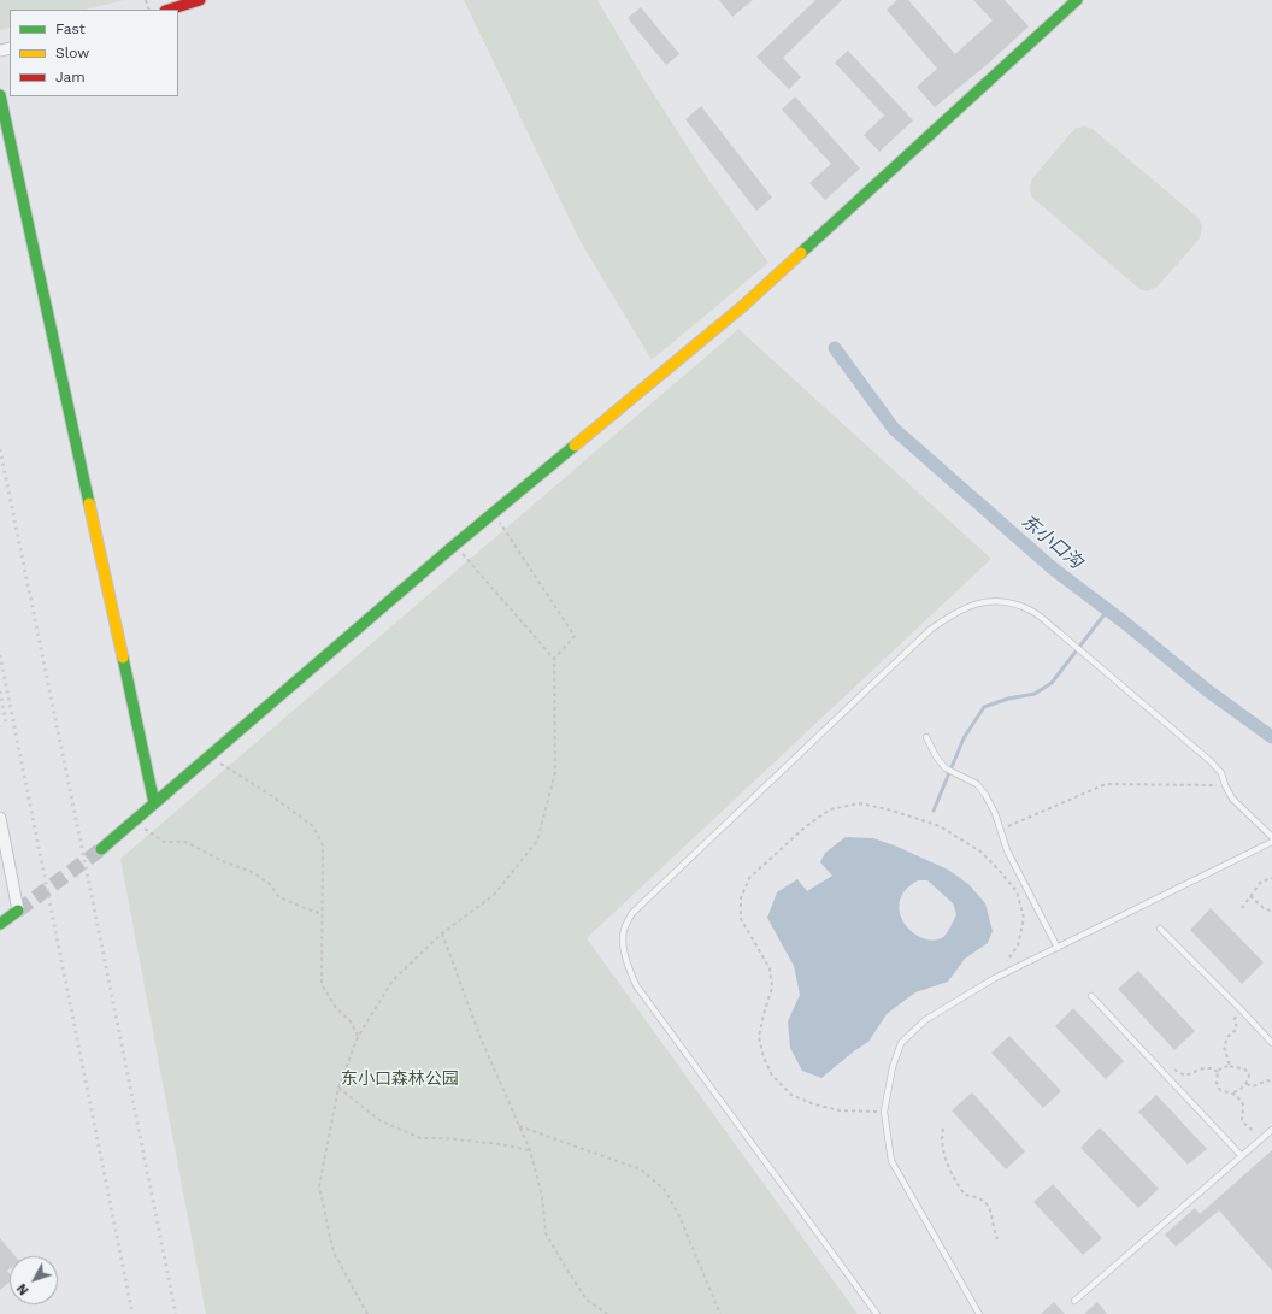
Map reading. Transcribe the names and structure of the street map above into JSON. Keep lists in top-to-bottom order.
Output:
{
  "water": ["东小口沟"],
  "parks": ["东小口森林公园"],
  "legend": ["Fast", "Slow", "Jam"],
  "north": "bottom left"
}
